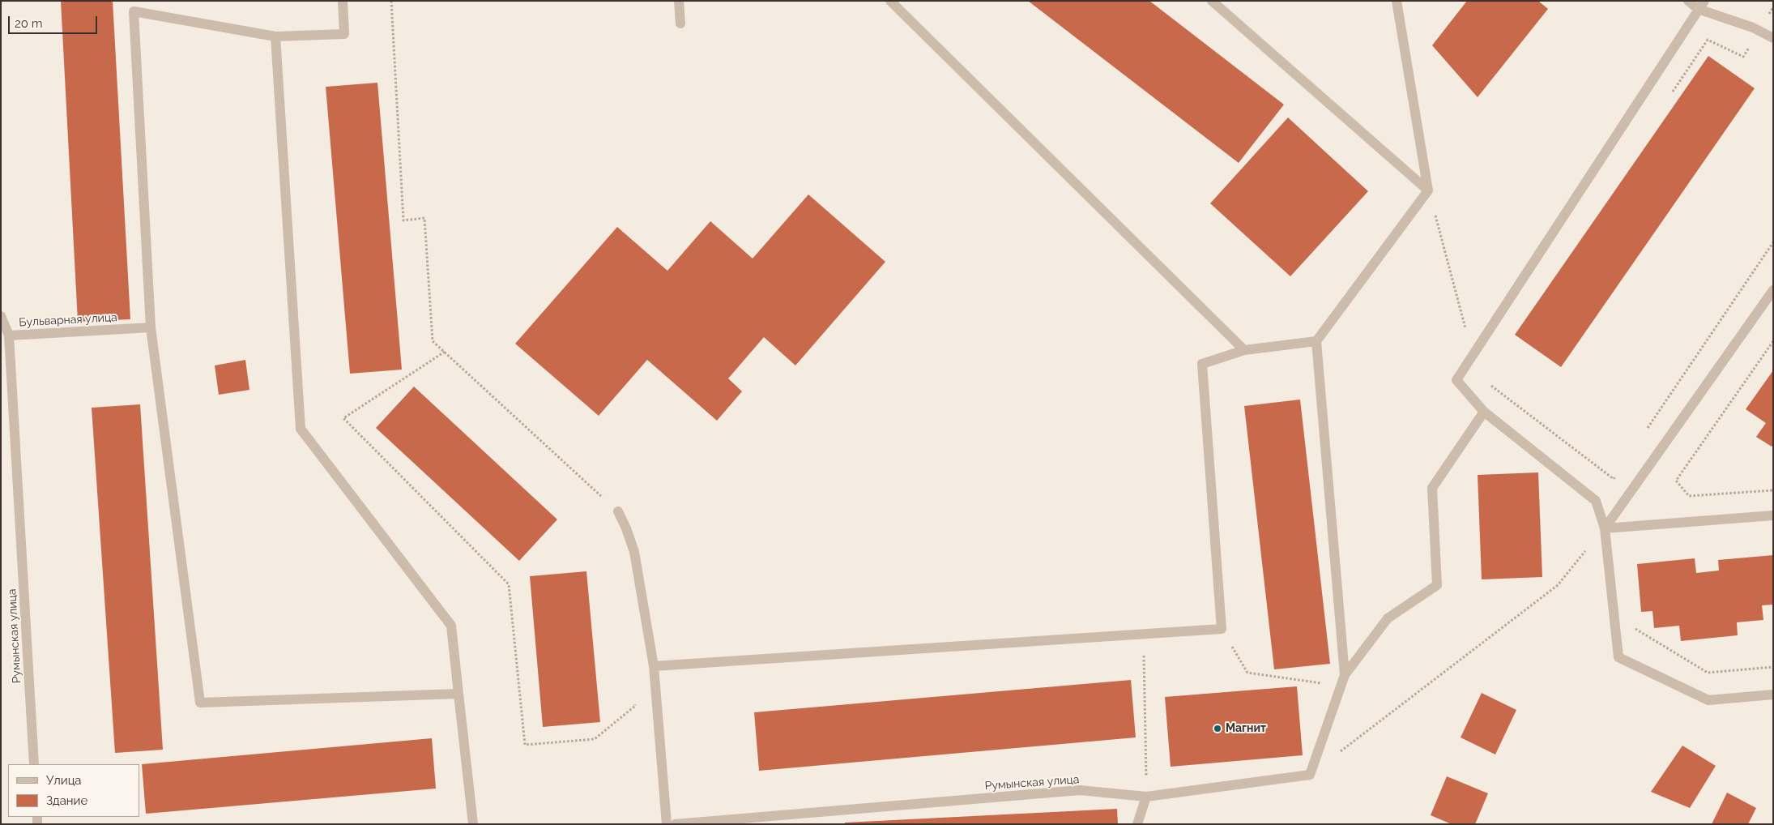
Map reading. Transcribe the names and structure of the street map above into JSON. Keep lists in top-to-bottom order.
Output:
{
  "streets": {
    "street": ["Бульварная улица", "Румынская улица"]
  },
  "crossings": [
    ["Бульварная улица", "Румынская улица"]
  ],
  "places": ["Магнит"],
  "legend": ["Улица", "Здание"],
  "scale_bar": "20 m"
}
